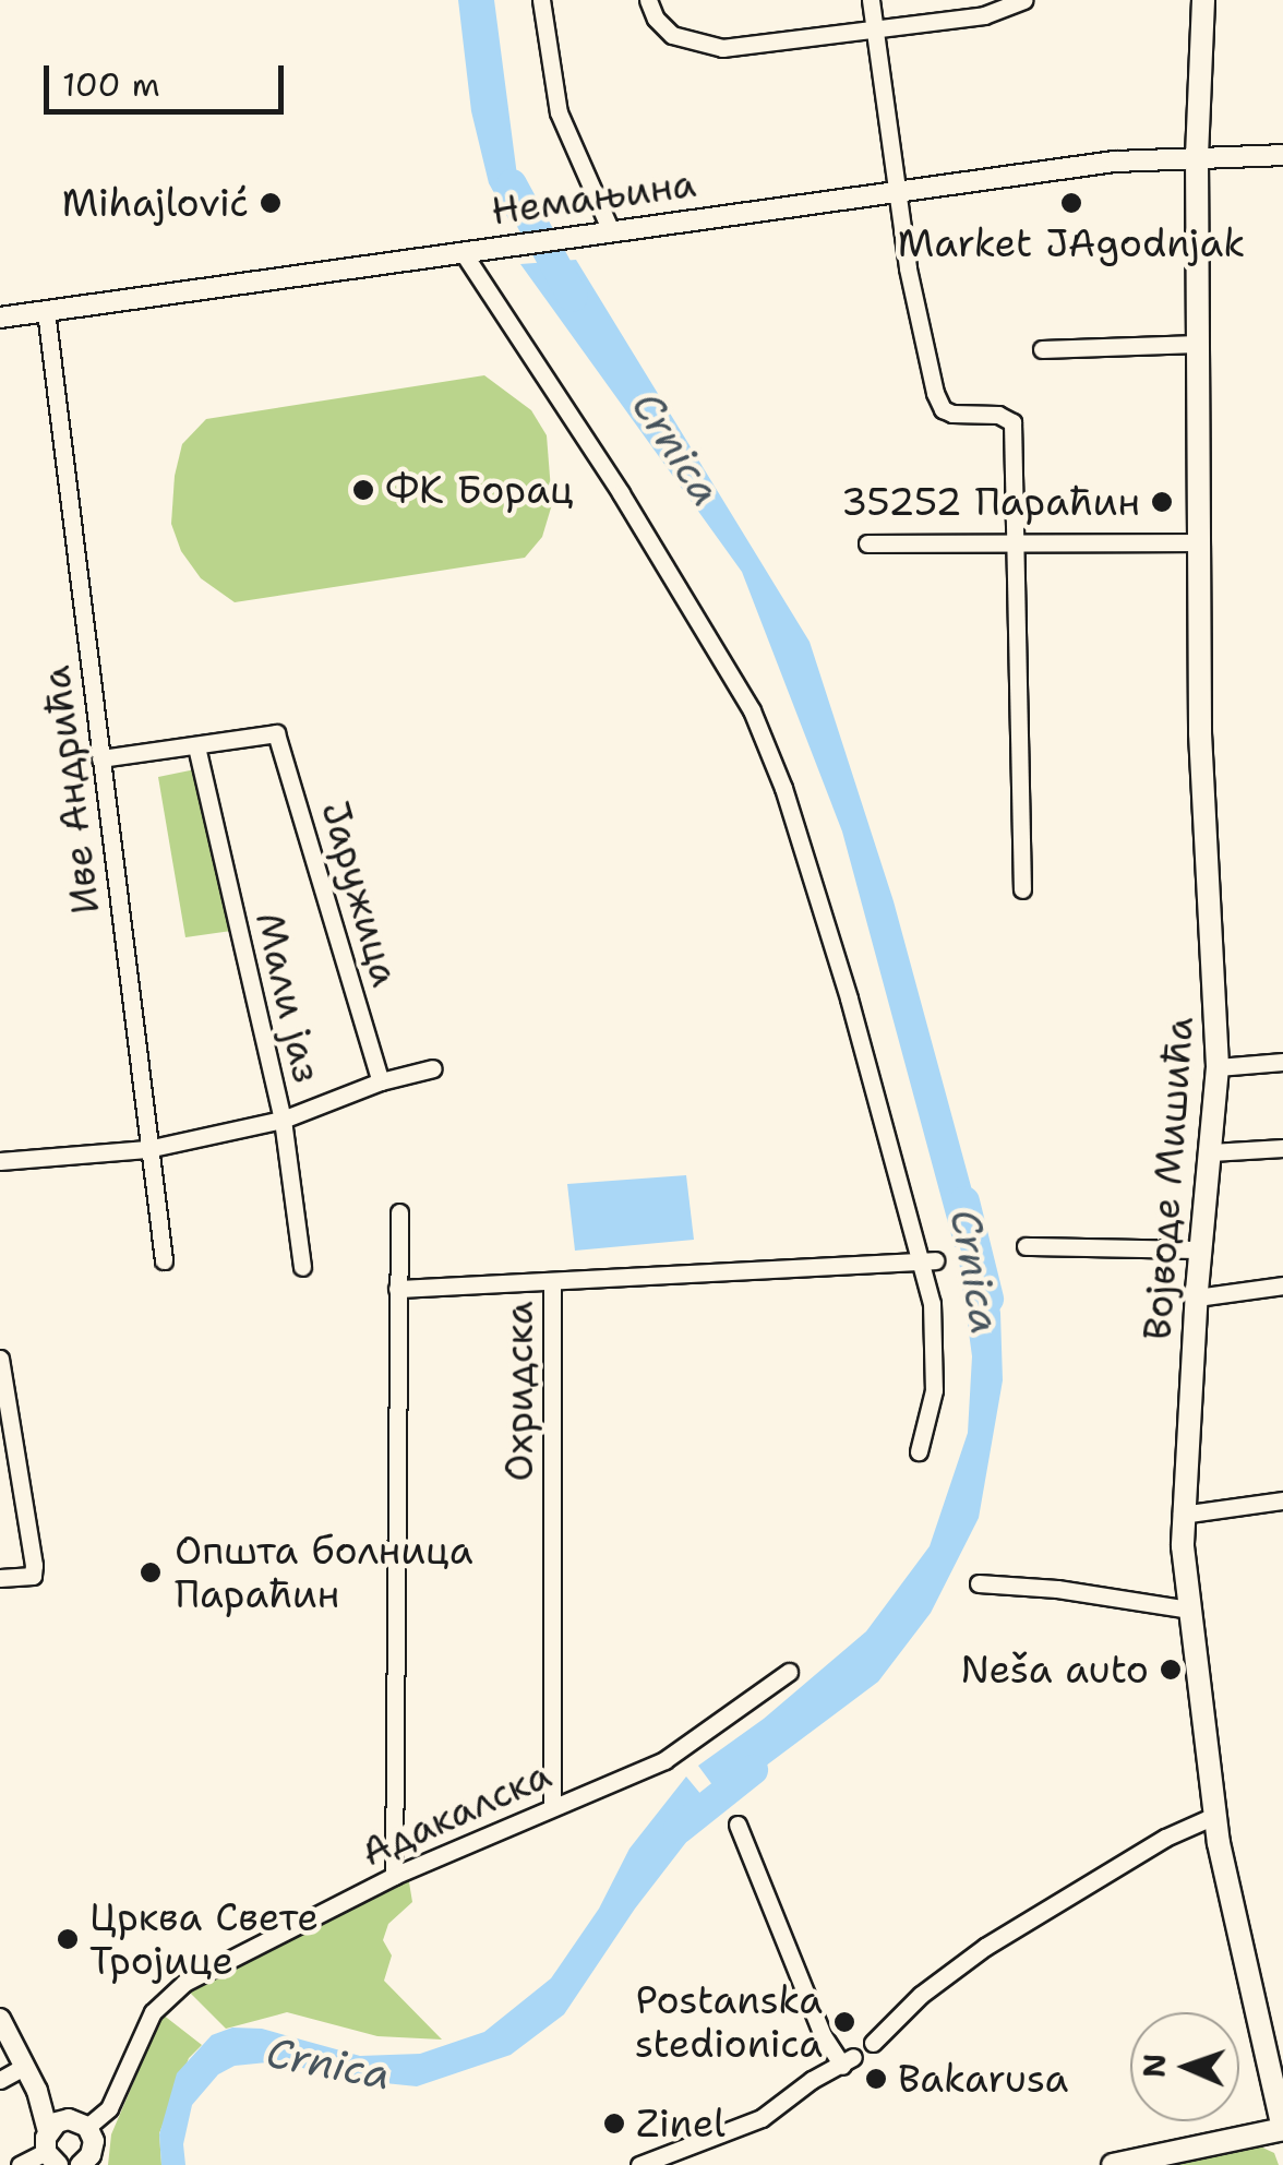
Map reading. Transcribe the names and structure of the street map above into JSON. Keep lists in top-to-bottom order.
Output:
{
  "streets": {
    "main road": ["Војводе Мишића"],
    "street": [
      "Немањина",
      "Иве Андрића",
      "Јаружица",
      "Мали јаз",
      "Охридска",
      "Адакалска"
    ]
  },
  "crossings": [
    ["Немањина", "Иве Андрића"],
    ["Немањина", "Војводе Мишића"],
    ["Јаружица", "Мали јаз"],
    ["Охридска", "Адакалска"]
  ],
  "water": ["Crnica"],
  "places": [
    "Mihajlović",
    "Market JAgodnjak",
    "ФК Борац",
    "35252 Параћин",
    "Општа болница Параћин",
    "Neša auto",
    "Црква Свете Тројице",
    "Postanska stedionica",
    "Bakarusa",
    "Zinel"
  ],
  "scale_bar": "100 m",
  "north": "left"
}
